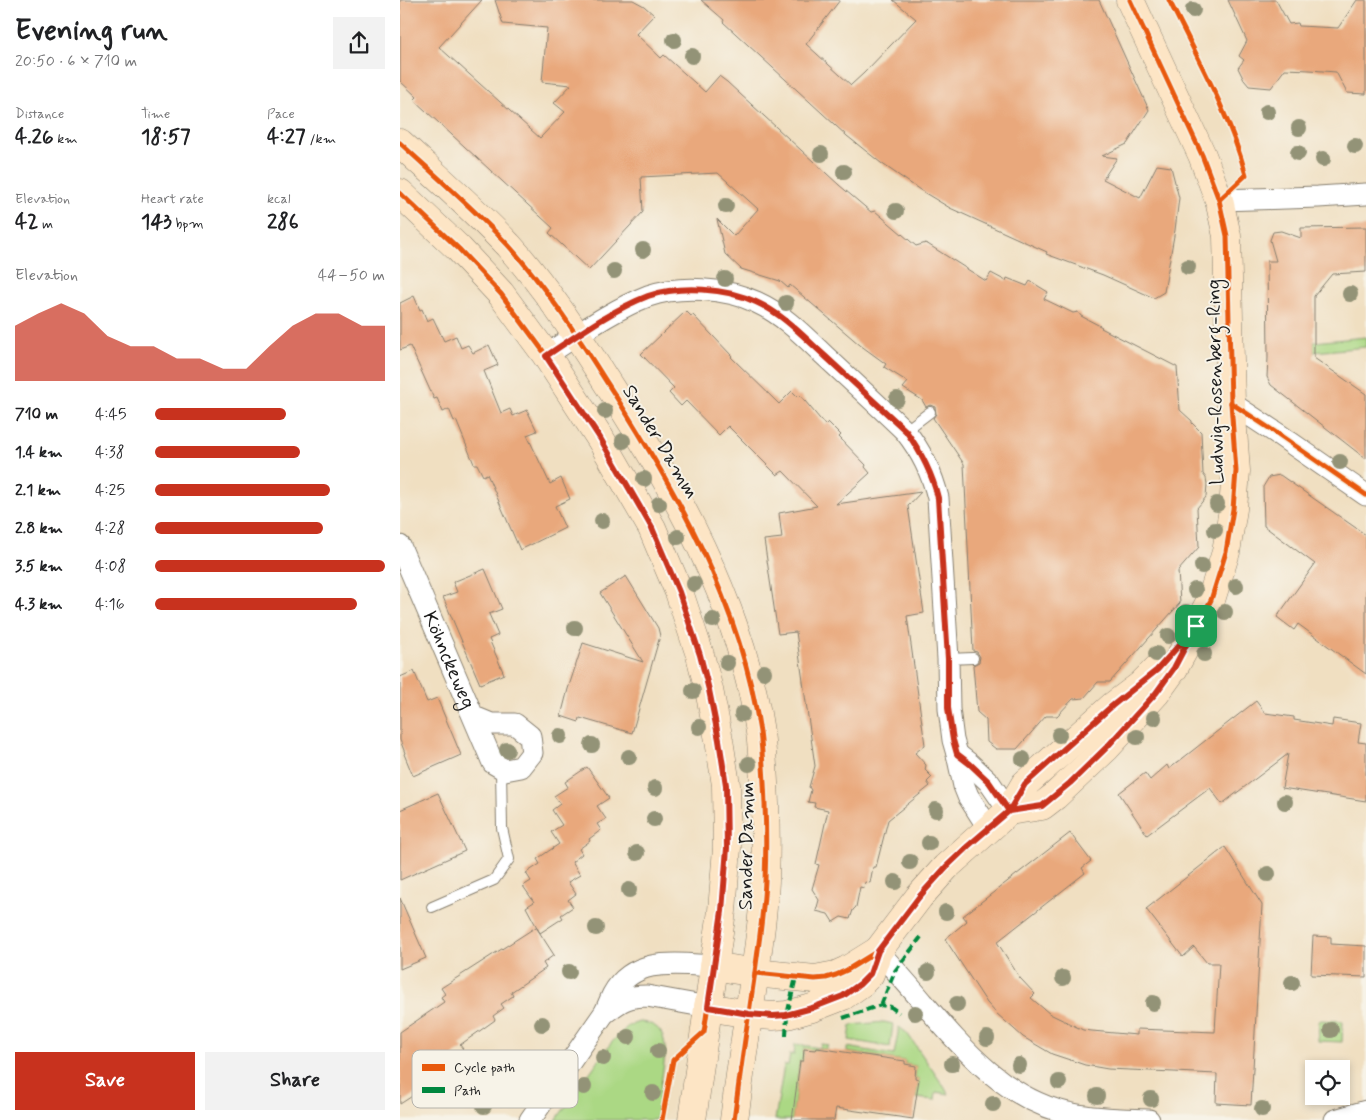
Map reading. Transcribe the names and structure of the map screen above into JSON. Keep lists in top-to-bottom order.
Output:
{
  "streets": {
    "main road": ["Ludwig-Rosenberg-Ring", "Sander Damm"],
    "street": ["Köhnckeweg"]
  },
  "crossings": [
    ["Ludwig-Rosenberg-Ring", "Sander Damm"]
  ],
  "legend": ["Cycle path", "Path"],
  "page": {
    "heading": ["Evening run", "20:50 · 6 × 710 m"],
    "stats": [
      ["Distance", "4.26 km"],
      ["Time", "18:57"],
      ["Pace", "4:27 /km"],
      ["Elevation", "42 m"],
      ["Heart rate", "143 bpm"],
      ["kcal", "286"]
    ],
    "chart": ["Elevation", "44–50 m"],
    "list": [
      {
        "name": "710 m",
        "note": "4:45"
      },
      {
        "name": "1.4 km",
        "note": "4:38"
      },
      {
        "name": "2.1 km",
        "note": "4:25"
      },
      {
        "name": "2.8 km",
        "note": "4:28"
      },
      {
        "name": "3.5 km",
        "note": "4:08"
      },
      {
        "name": "4.3 km",
        "note": "4:16"
      }
    ],
    "buttons": ["Save", "Share"]
  }
}
